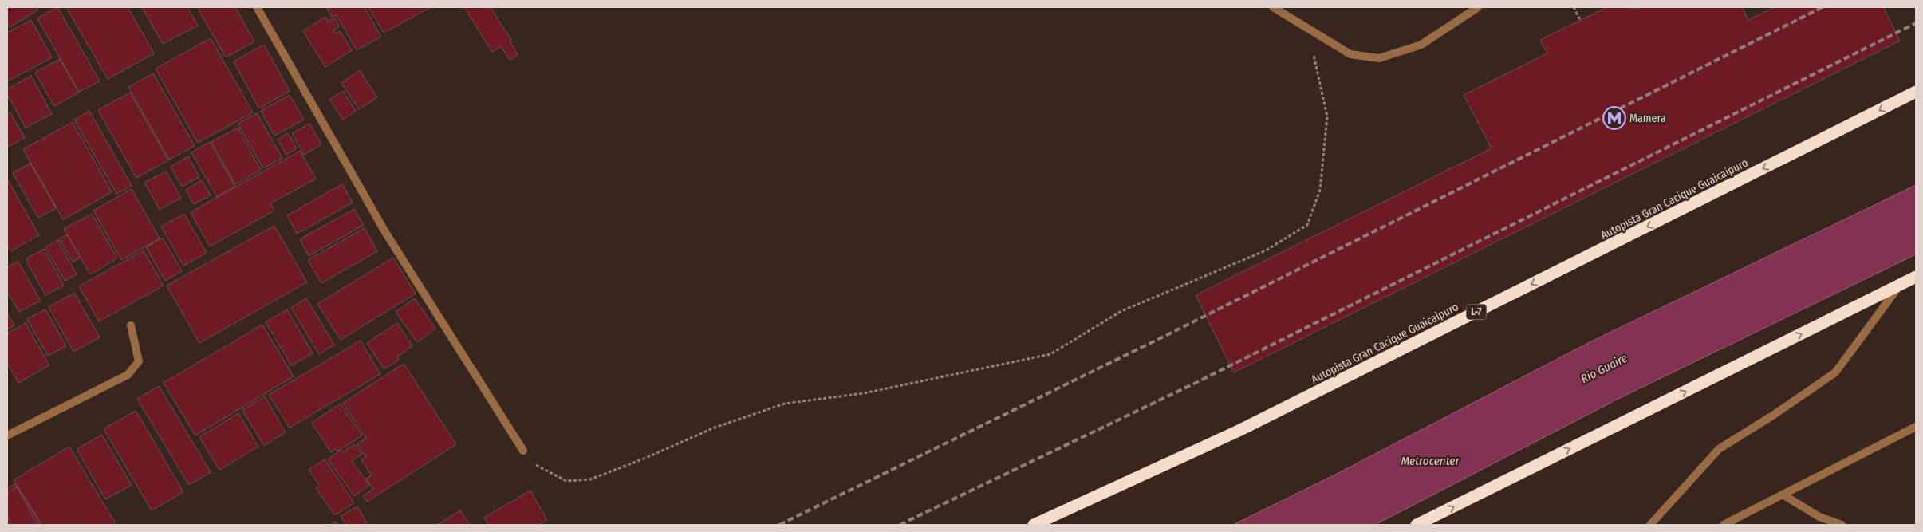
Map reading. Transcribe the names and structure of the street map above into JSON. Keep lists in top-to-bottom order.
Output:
{
  "streets": {
    "highway": ["Autopista Gran Cacique Guaicaipuro", "L-7"]
  },
  "one_way": ["Autopista Gran Cacique Guaicaipuro"],
  "water": ["Río Guaire", "Metrocenter"],
  "places": {
    "metro station": ["Mamera"]
  }
}
